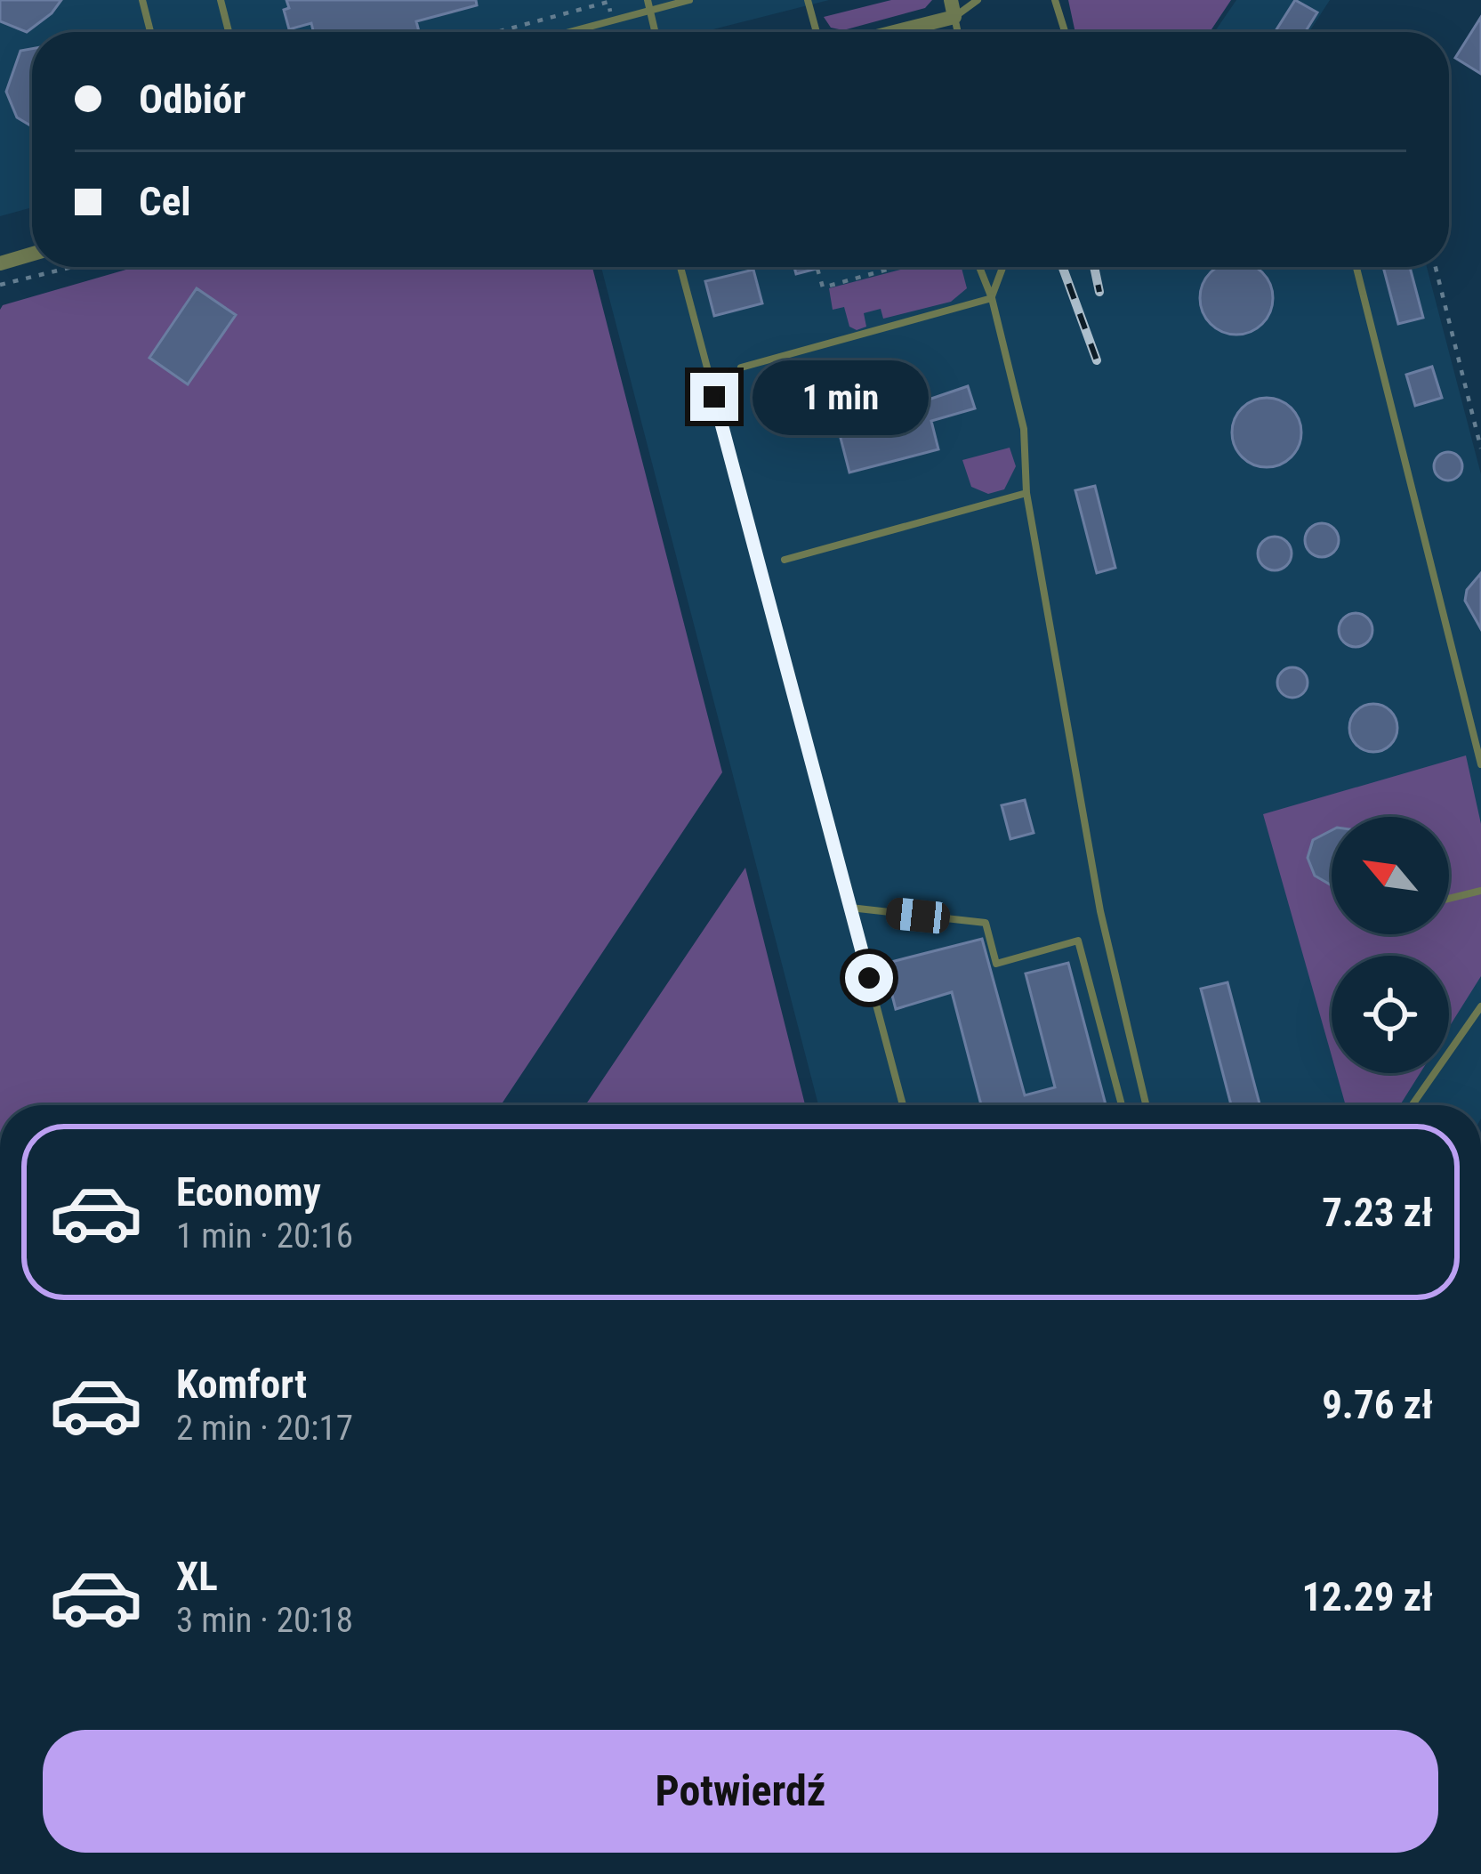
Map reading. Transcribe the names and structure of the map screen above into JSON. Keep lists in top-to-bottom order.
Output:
{
  "north": "top left",
  "page": {
    "banner": ["Odbiór", "Cel"],
    "bubble": "1 min",
    "list": [
      {
        "name": "Economy",
        "note": "1 min · 20:16",
        "value": "7.23 zł"
      },
      {
        "name": "Komfort",
        "note": "2 min · 20:17",
        "value": "9.76 zł"
      },
      {
        "name": "XL",
        "note": "3 min · 20:18",
        "value": "12.29 zł"
      }
    ],
    "buttons": "Potwierdź"
  }
}
